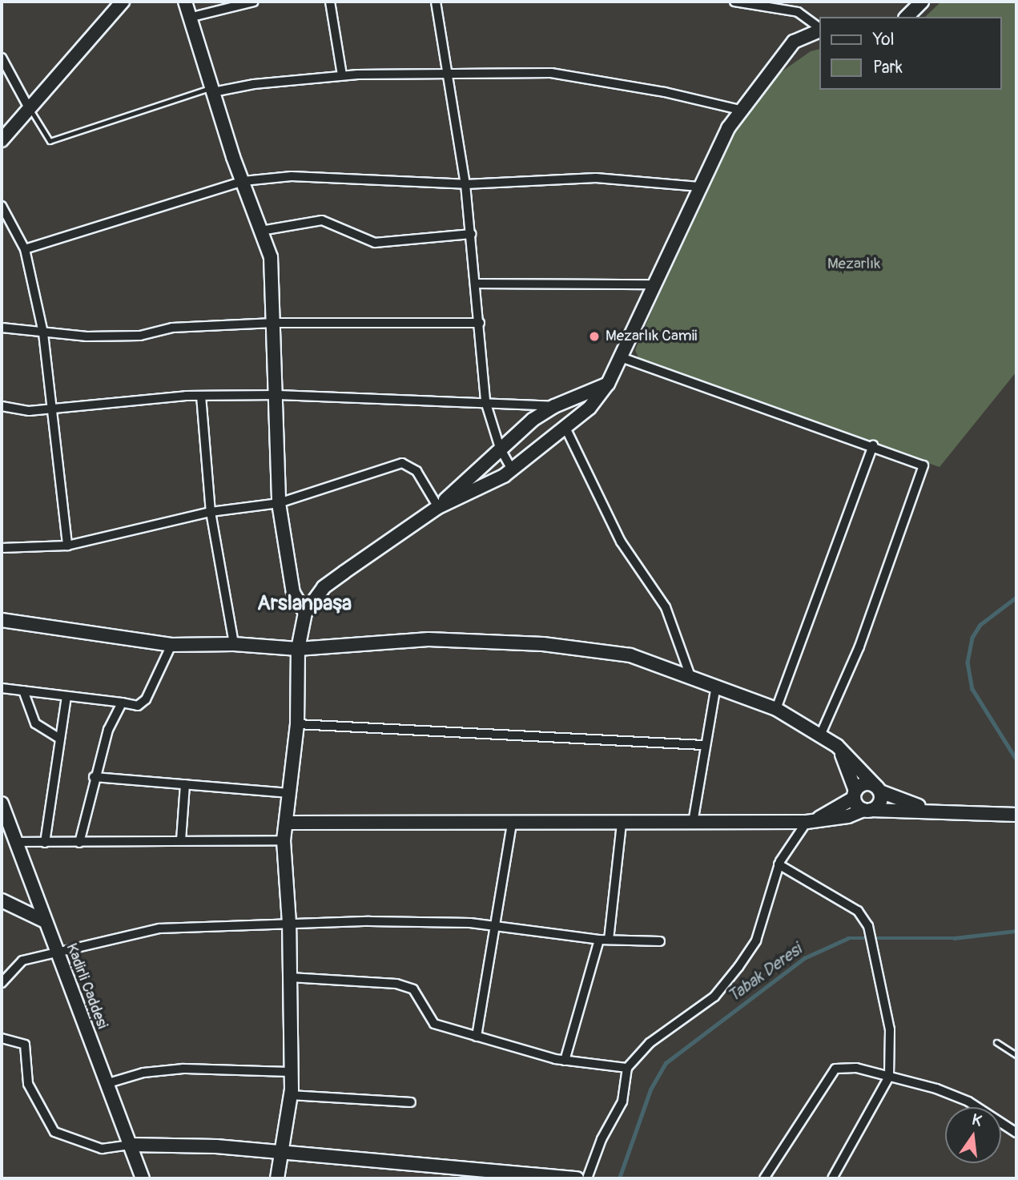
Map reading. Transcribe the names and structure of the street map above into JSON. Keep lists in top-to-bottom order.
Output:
{
  "streets": {
    "street": ["Kadirli Caddesi"]
  },
  "districts": ["Arslanpaşa"],
  "water": ["Tabak Deresi"],
  "parks": ["Mezarlık"],
  "places": ["Mezarlık Camii"],
  "legend": ["Yol", "Park"],
  "north": "top"
}
